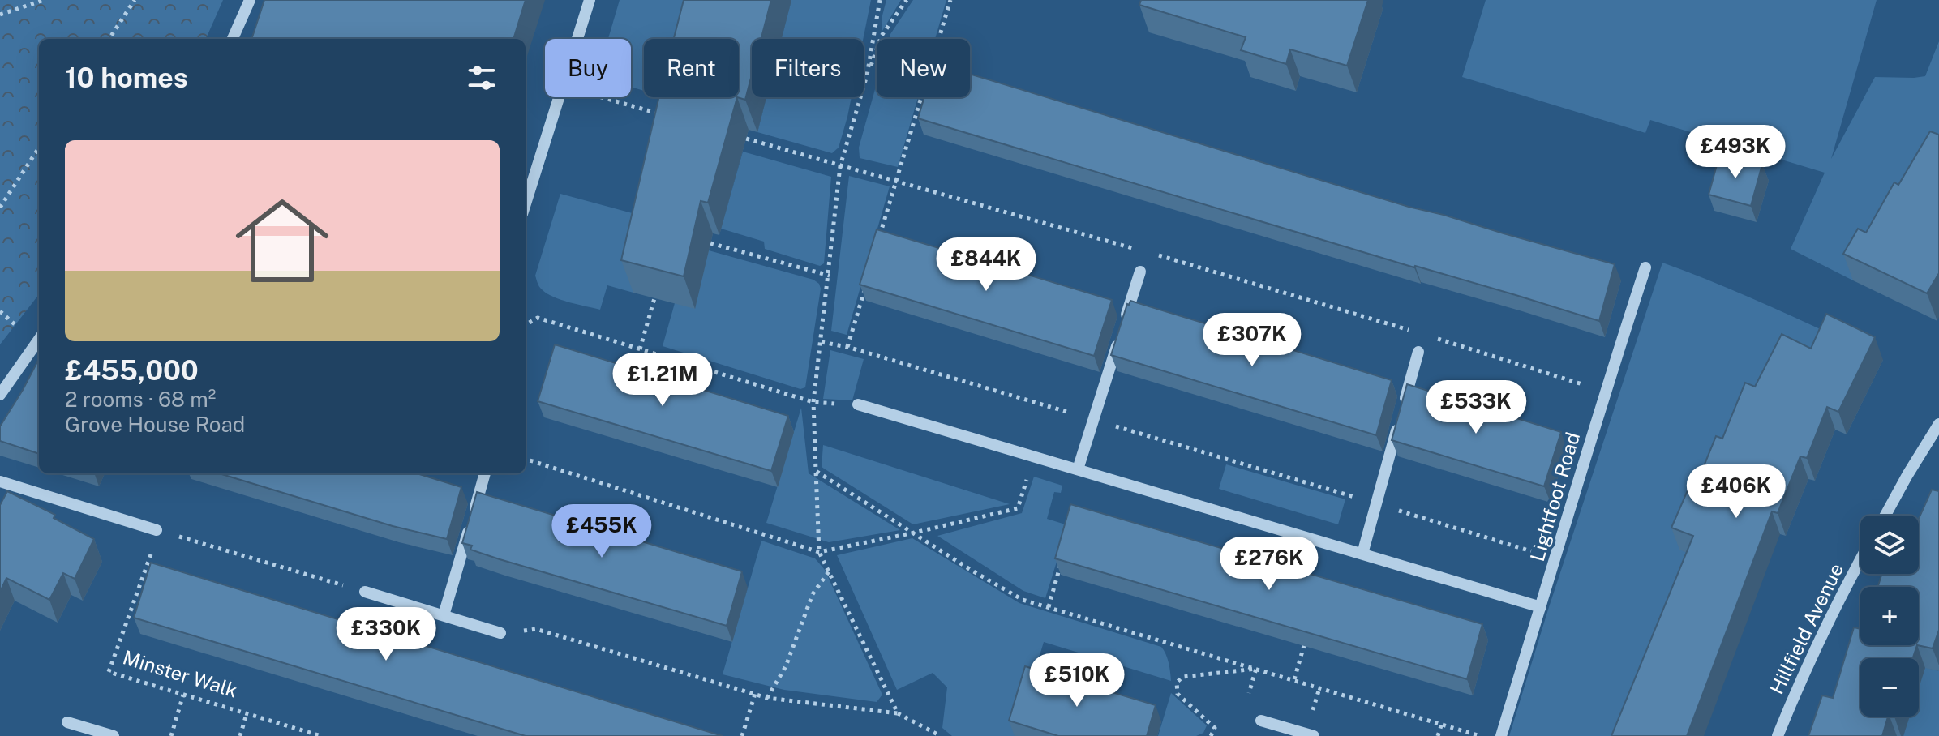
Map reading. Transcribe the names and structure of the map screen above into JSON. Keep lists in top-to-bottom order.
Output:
{
  "streets": {
    "street": ["Lightfoot Road", "Hillfield Avenue"],
    "path": ["Minster Walk"]
  },
  "page": {
    "chip": [
      "Buy",
      "Rent",
      "Filters",
      "New"
    ],
    "heading": "10 homes",
    "list": [
      {
        "name": "£455,000",
        "note": "2 rooms · 68 m² · Grove House Road"
      }
    ],
    "price": [
      "£493K",
      "£844K",
      "£307K",
      "£1.21M",
      "£533K",
      "£406K",
      "£455K",
      "£276K",
      "£330K",
      "£510K"
    ],
    "map_buttons": ["+", "−"]
  }
}
